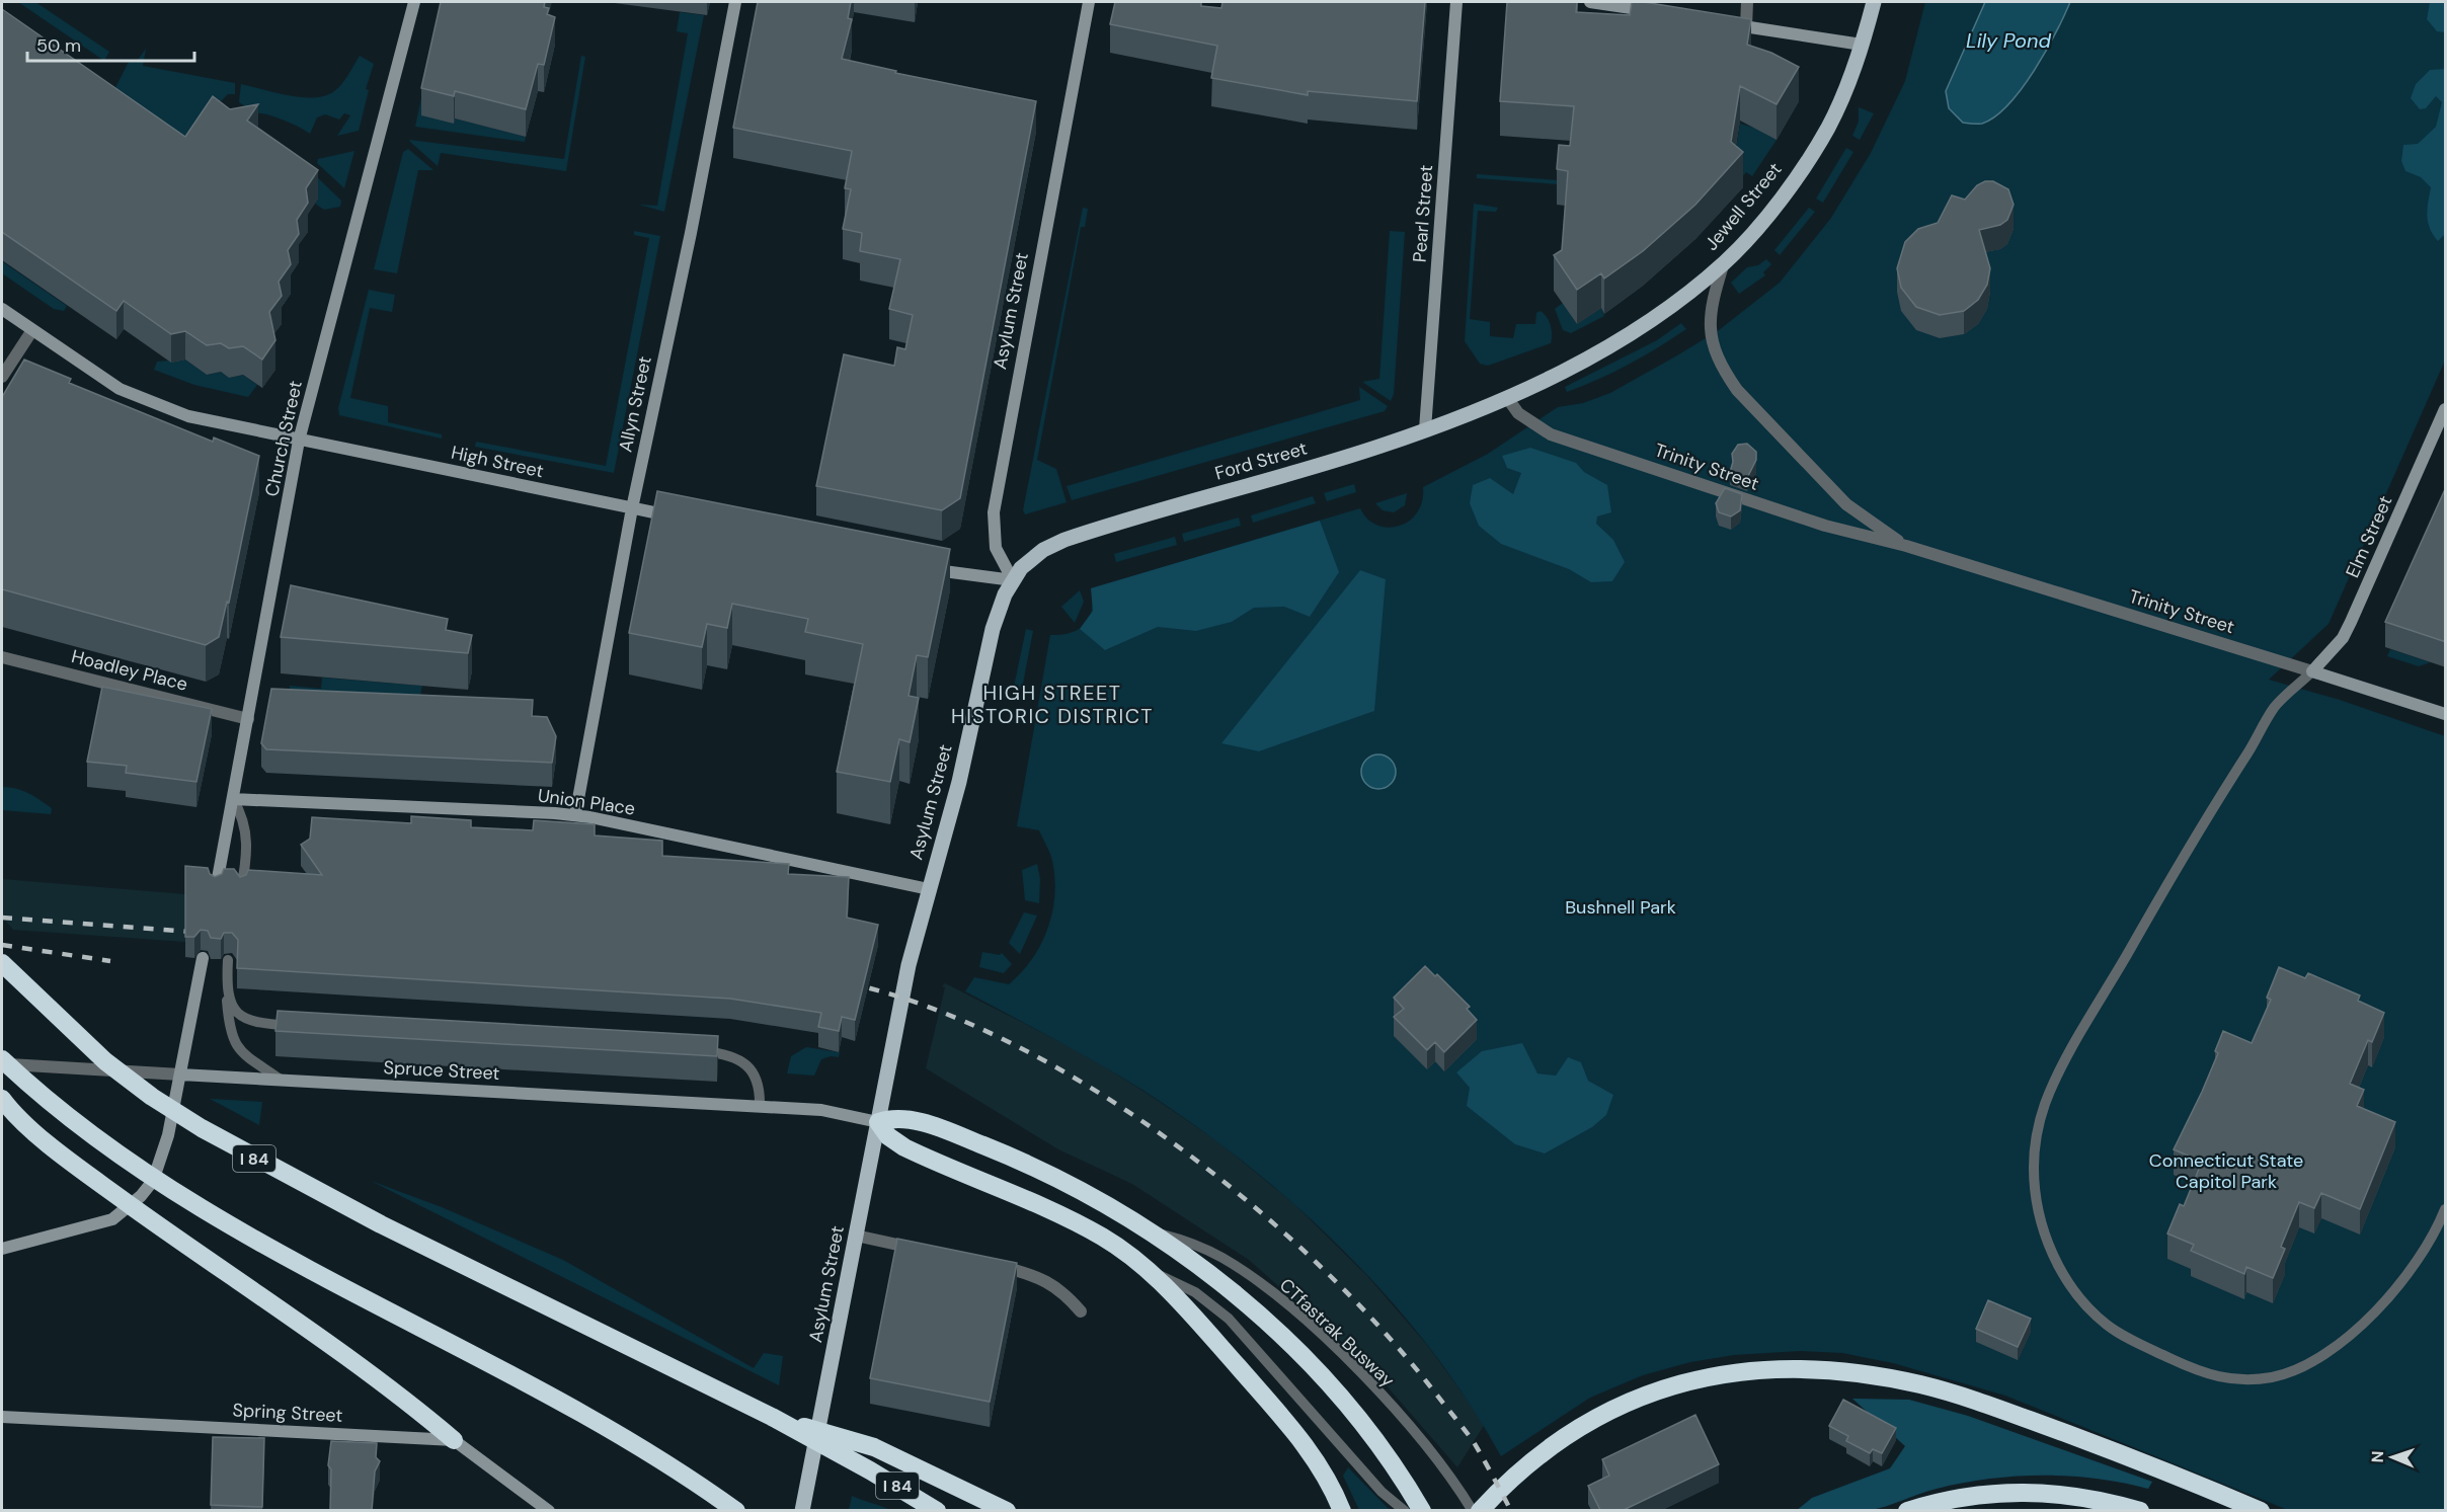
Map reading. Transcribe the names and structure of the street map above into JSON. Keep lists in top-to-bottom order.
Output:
{
  "streets": {
    "highway": ["I 84"],
    "main road": ["Jewell Street", "Asylum Street", "Ford Street"],
    "street": [
      "Pearl Street",
      "Allyn Street",
      "Church Street",
      "High Street",
      "Trinity Street",
      "Elm Street",
      "Hoadley Place",
      "Union Place",
      "Spruce Street",
      "Spring Street"
    ],
    "lane": ["CTfastrak Busway"]
  },
  "crossings": [
    ["Jewell Street", "Ford Street"],
    ["Jewell Street", "Trinity Street"],
    ["Pearl Street", "Ford Street"],
    ["Asylum Street", "Ford Street"],
    ["Asylum Street", "Union Place"],
    ["Asylum Street", "Spruce Street"],
    ["Allyn Street", "High Street"],
    ["Allyn Street", "Union Place"],
    ["Church Street", "High Street"],
    ["Church Street", "Hoadley Place"],
    ["Church Street", "Union Place"],
    ["Ford Street", "Trinity Street"],
    ["Trinity Street", "Elm Street"]
  ],
  "districts": ["HIGH STREET HISTORIC DISTRICT"],
  "water": ["Lily Pond"],
  "parks": ["Bushnell Park", "Connecticut State Capitol Park"],
  "scale_bar": "50 m",
  "north": "left"
}
